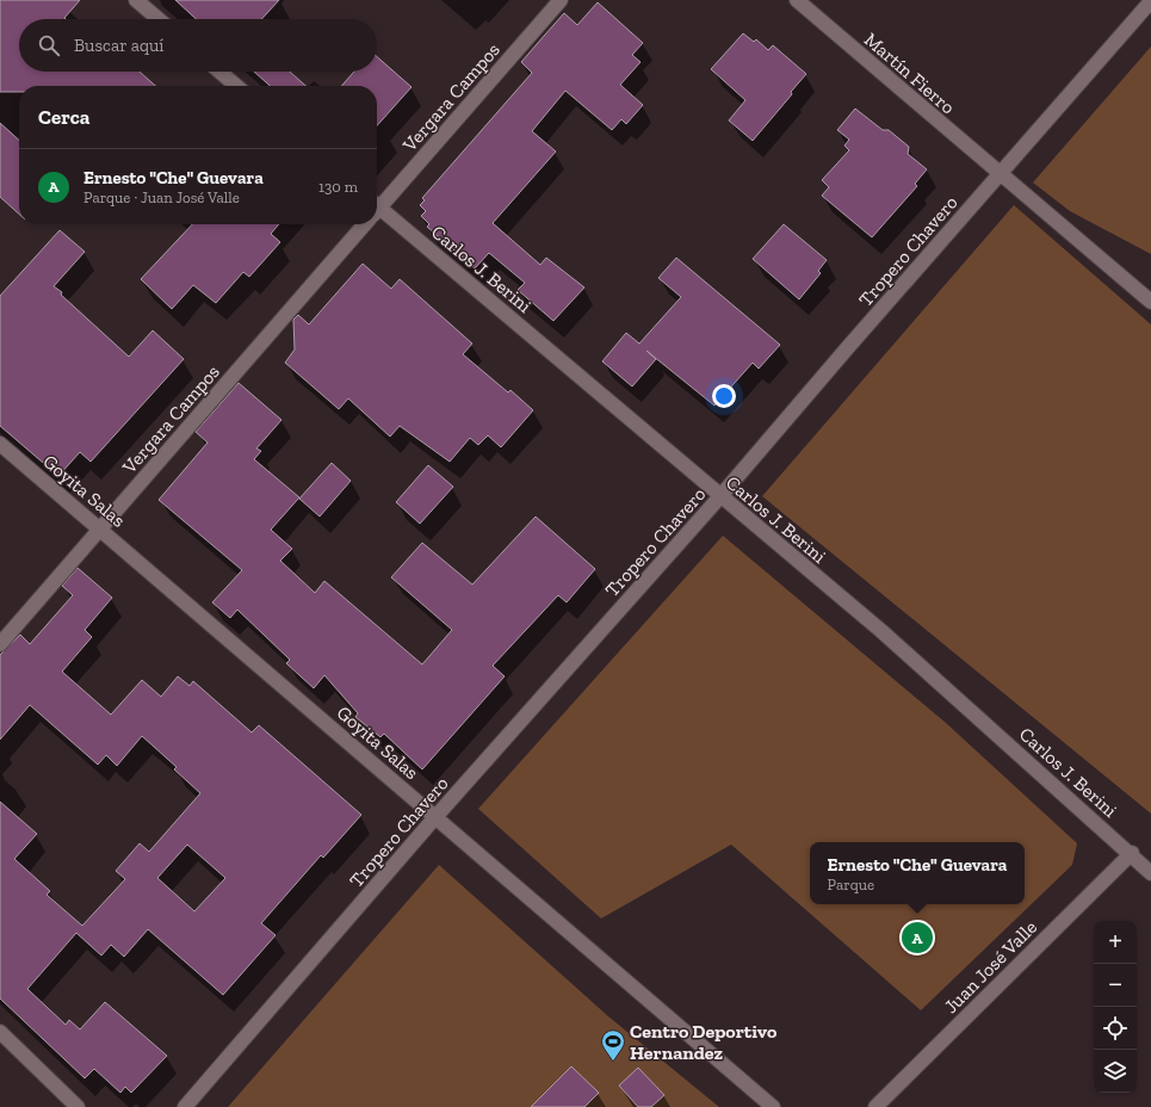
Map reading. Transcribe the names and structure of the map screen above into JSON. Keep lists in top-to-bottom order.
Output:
{
  "streets": {
    "street": [
      "Martín Fierro",
      "Vergara Campos",
      "Tropero Chavero",
      "Carlos J. Berini",
      "Goyita Salas",
      "Juan José Valle"
    ]
  },
  "crossings": [
    ["Martín Fierro", "Tropero Chavero"],
    ["Vergara Campos", "Goyita Salas"],
    ["Tropero Chavero", "Carlos J. Berini"],
    ["Tropero Chavero", "Goyita Salas"],
    ["Carlos J. Berini", "Juan José Valle"]
  ],
  "places": {
    "sports": ["Centro Deportivo Hernandez"]
  },
  "page": {
    "search": "Buscar aquí",
    "heading": "Cerca",
    "list": [
      {
        "mark": "A",
        "name": "Ernesto \"Che\" Guevara",
        "note": "Parque · Juan José Valle",
        "value": "130 m"
      }
    ],
    "popup": ["Ernesto \"Che\" Guevara", "Parque"],
    "pins": "A",
    "map_buttons": ["+", "−"]
  }
}
